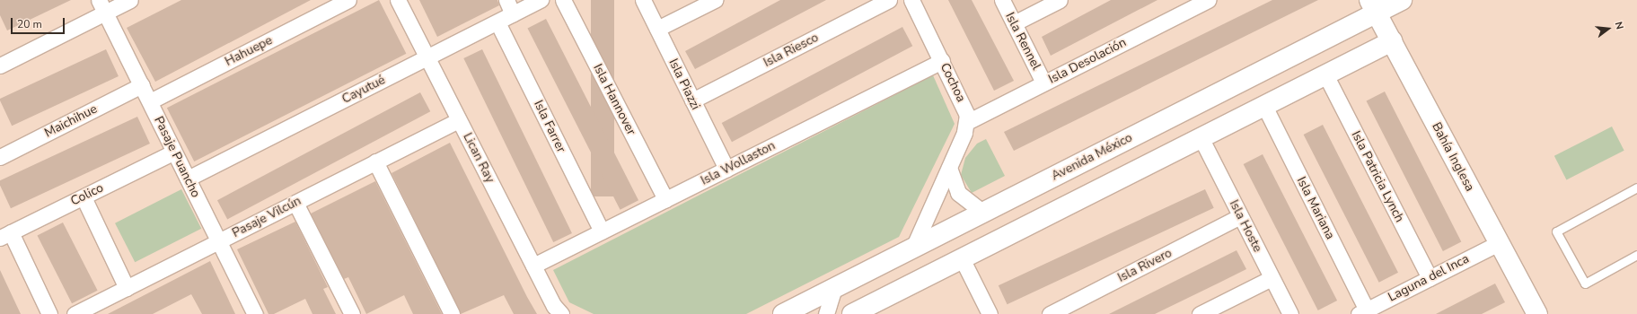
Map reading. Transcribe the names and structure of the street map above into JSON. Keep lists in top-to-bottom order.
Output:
{
  "streets": {
    "street": [
      "Isla Rennel",
      "Isla Riesco",
      "Hahuepe",
      "Isla Desolación",
      "Cochoa",
      "Isla Piazzi",
      "Cayutué",
      "Isla Hannover",
      "Maichihue",
      "Isla Farrer",
      "Pasaje Puancho",
      "Avenida México",
      "Bahía Inglesa",
      "Lican Ray",
      "Isla Wollaston",
      "Isla Patricia Lynch",
      "Colico",
      "Isla Mariana",
      "Pasaje Vilcún",
      "Isla Hoste",
      "Isla Rivero",
      "Laguna del Inca"
    ]
  },
  "crossings": [
    ["Isla Rennel", "Isla Desolación"],
    ["Isla Riesco", "Isla Piazzi"],
    ["Hahuepe", "Pasaje Puancho"],
    ["Isla Desolación", "Cochoa"],
    ["Cochoa", "Isla Wollaston"],
    ["Isla Piazzi", "Isla Wollaston"],
    ["Cayutué", "Isla Farrer"],
    ["Cayutué", "Pasaje Puancho"],
    ["Cayutué", "Lican Ray"],
    ["Isla Hannover", "Isla Wollaston"],
    ["Maichihue", "Pasaje Puancho"],
    ["Isla Farrer", "Isla Wollaston"],
    ["Pasaje Puancho", "Colico"],
    ["Pasaje Puancho", "Pasaje Vilcún"],
    ["Avenida México", "Bahía Inglesa"],
    ["Bahía Inglesa", "Laguna del Inca"],
    ["Lican Ray", "Isla Wollaston"],
    ["Lican Ray", "Pasaje Vilcún"],
    ["Isla Patricia Lynch", "Laguna del Inca"],
    ["Isla Mariana", "Laguna del Inca"],
    ["Isla Hoste", "Isla Rivero"]
  ],
  "scale_bar": "20 m",
  "north": "right"
}
